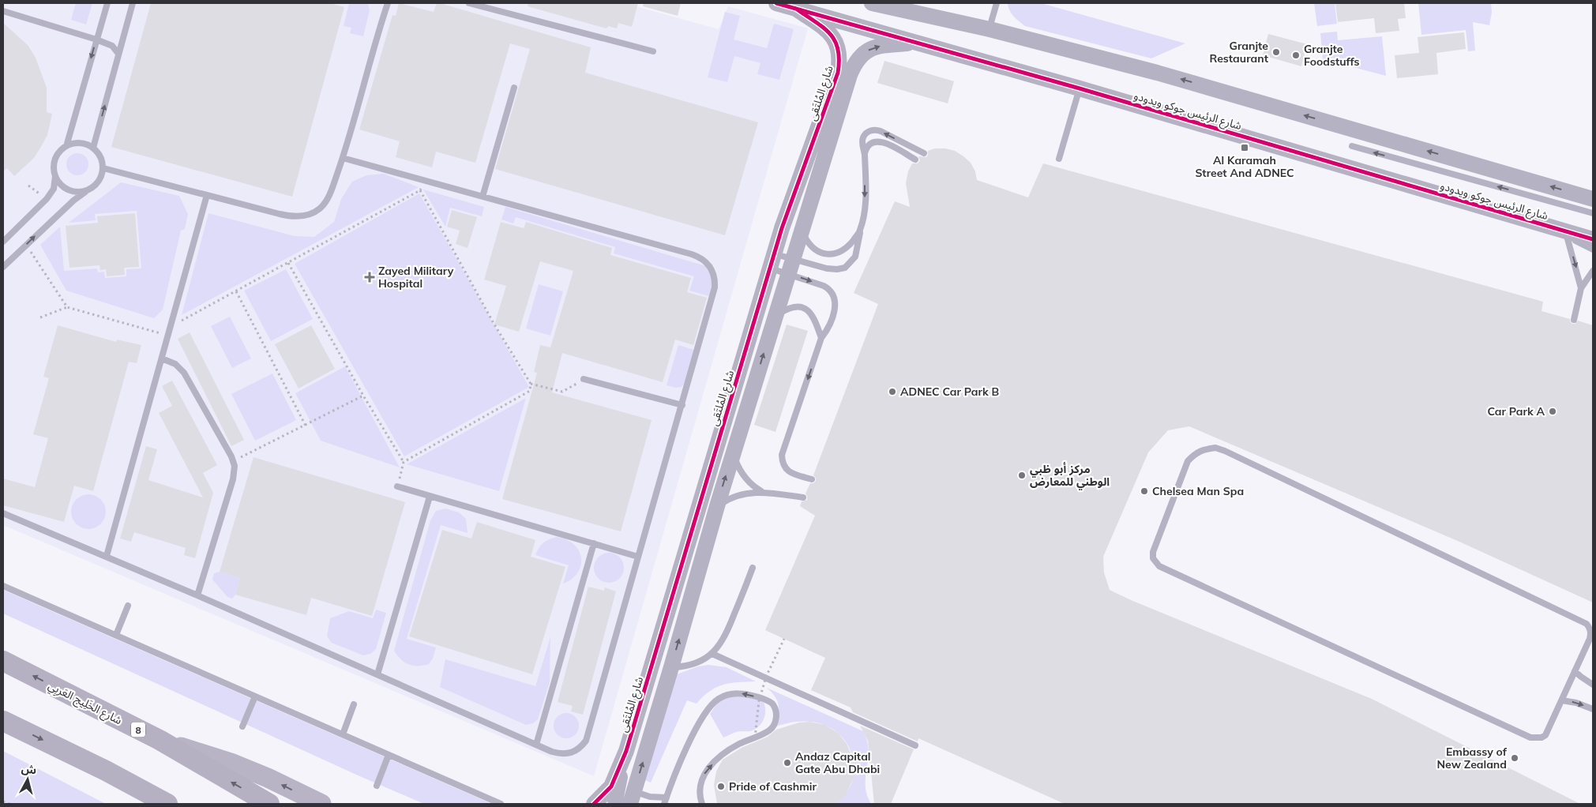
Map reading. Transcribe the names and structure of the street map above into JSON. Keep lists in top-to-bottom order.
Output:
{
  "streets": {
    "highway": ["شارع الخَلِيج العَربِي", "8"],
    "street": ["شارع المُلتَقى", "شارع الرئيس جوكو ويدودو"]
  },
  "crossings": [
    ["شارع المُلتَقى", "شارع الرئيس جوكو ويدودو"]
  ],
  "places": {
    "other": [
      "Granjte Restaurant",
      "Granjte Foodstuffs",
      "ADNEC Car Park B",
      "Car Park A",
      "مركز أبو ظبي الوطني للمعارض",
      "Chelsea Man Spa",
      "Embassy of New Zealand",
      "Andaz Capital Gate Abu Dhabi",
      "Pride of Cashmir"
    ],
    "transit": ["Al Karamah Street And ADNEC"],
    "health": ["Zayed Military Hospital"]
  },
  "north": "top"
}
